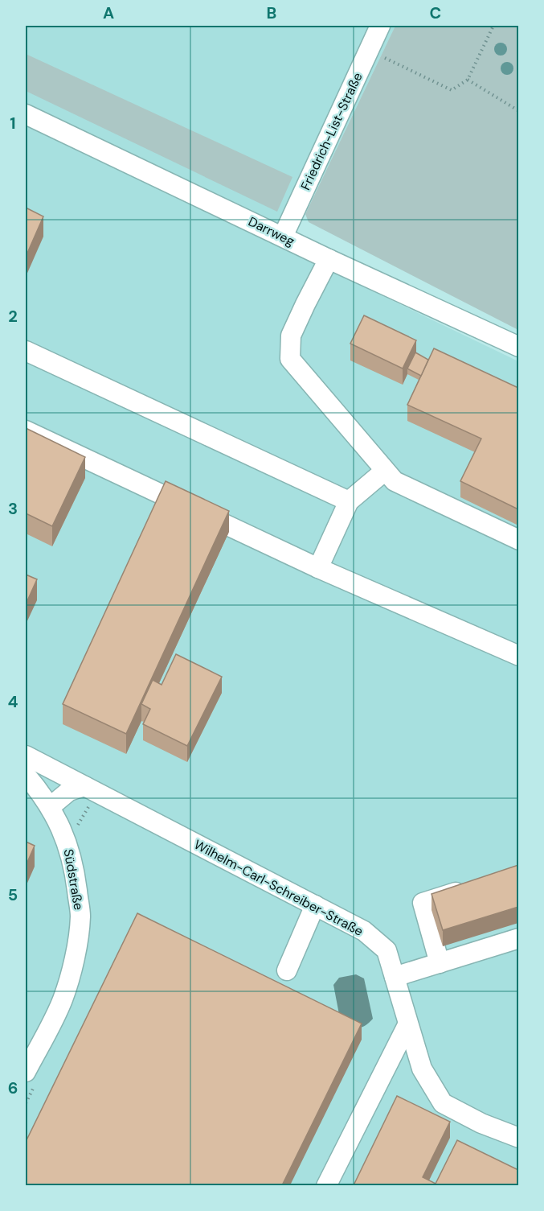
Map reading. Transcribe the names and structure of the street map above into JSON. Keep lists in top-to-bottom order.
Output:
{
  "streets": {
    "street": [
      "Friedrich-List-Straße",
      "Darrweg",
      "Südstraße",
      "Wilhelm-Carl-Schreiber-Straße"
    ]
  },
  "crossings": [
    ["Friedrich-List-Straße", "Darrweg"]
  ],
  "grid": {
    "columns": ["A", "B", "C"],
    "rows": [
      "1",
      "2",
      "3",
      "4",
      "5",
      "6"
    ]
  }
}
